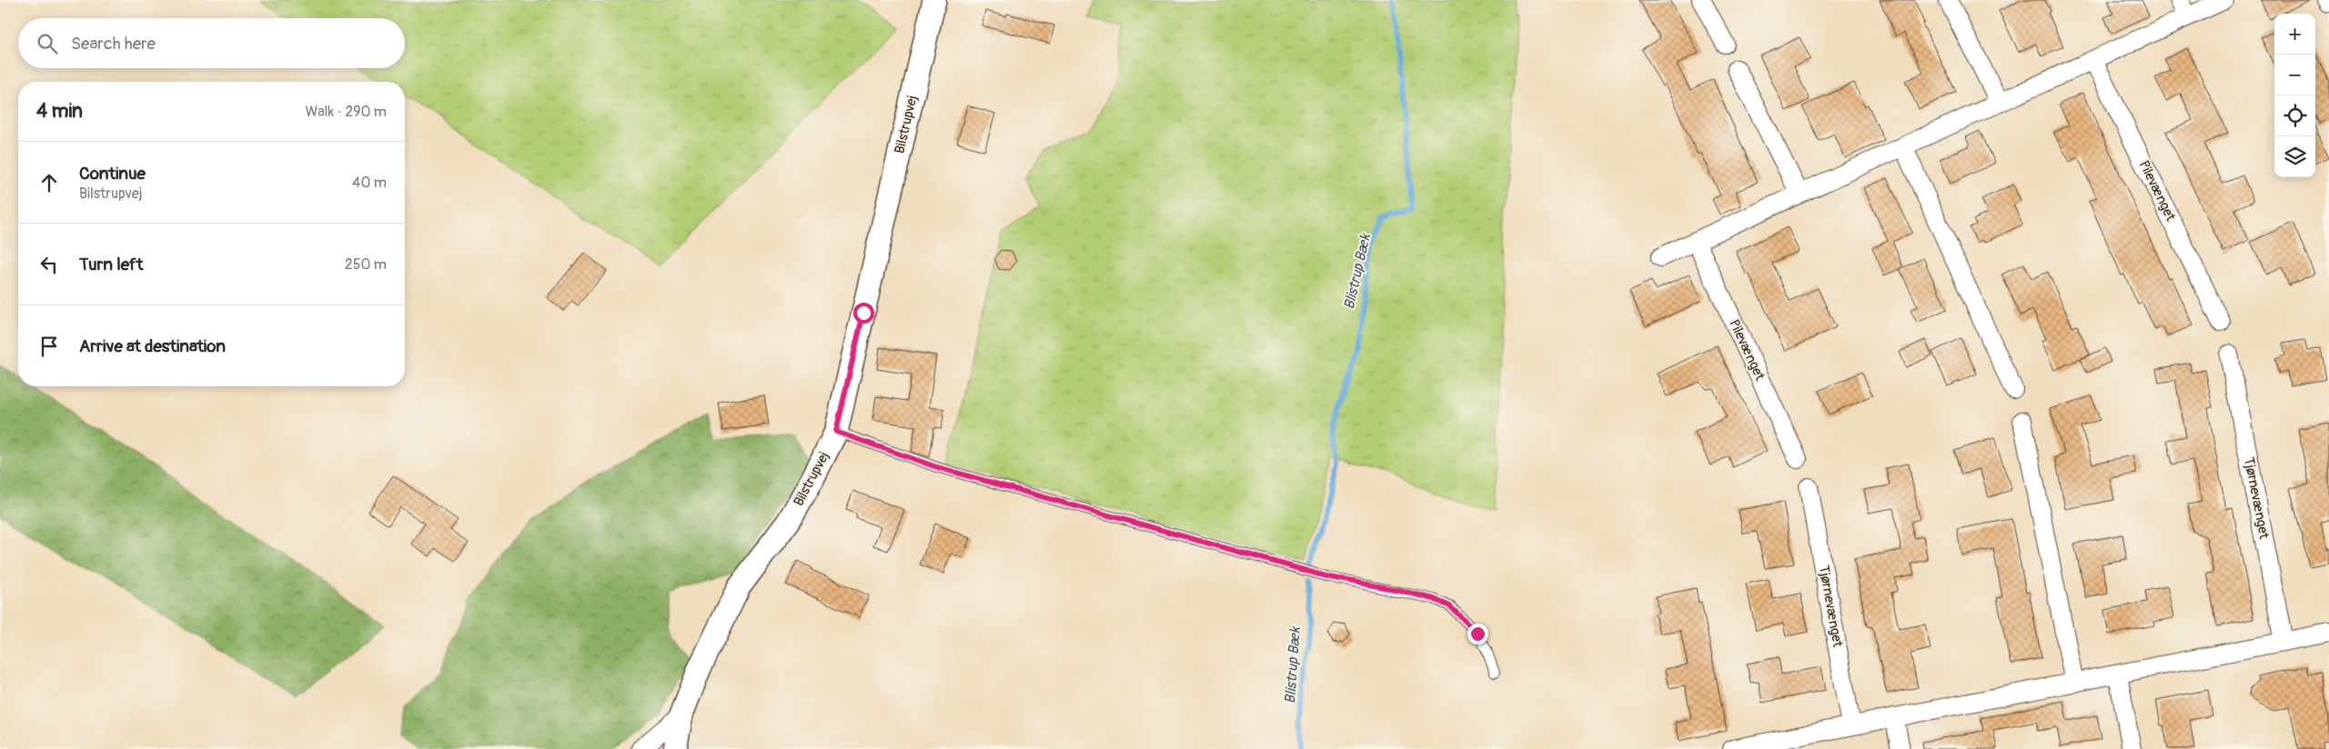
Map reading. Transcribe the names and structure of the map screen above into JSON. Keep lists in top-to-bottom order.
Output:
{
  "streets": {
    "street": ["Bilstrupvej", "Pilevænget", "Tjørnevænget"]
  },
  "water": ["Blistrup Bæk"],
  "page": {
    "map_buttons": ["+", "−"],
    "search": "Search here",
    "heading": ["4 min", "Walk · 290 m"],
    "list": [
      ["Continue", "Bilstrupvej", "40 m"],
      ["Turn left", "250 m"],
      "Arrive at destination"
    ]
  }
}
